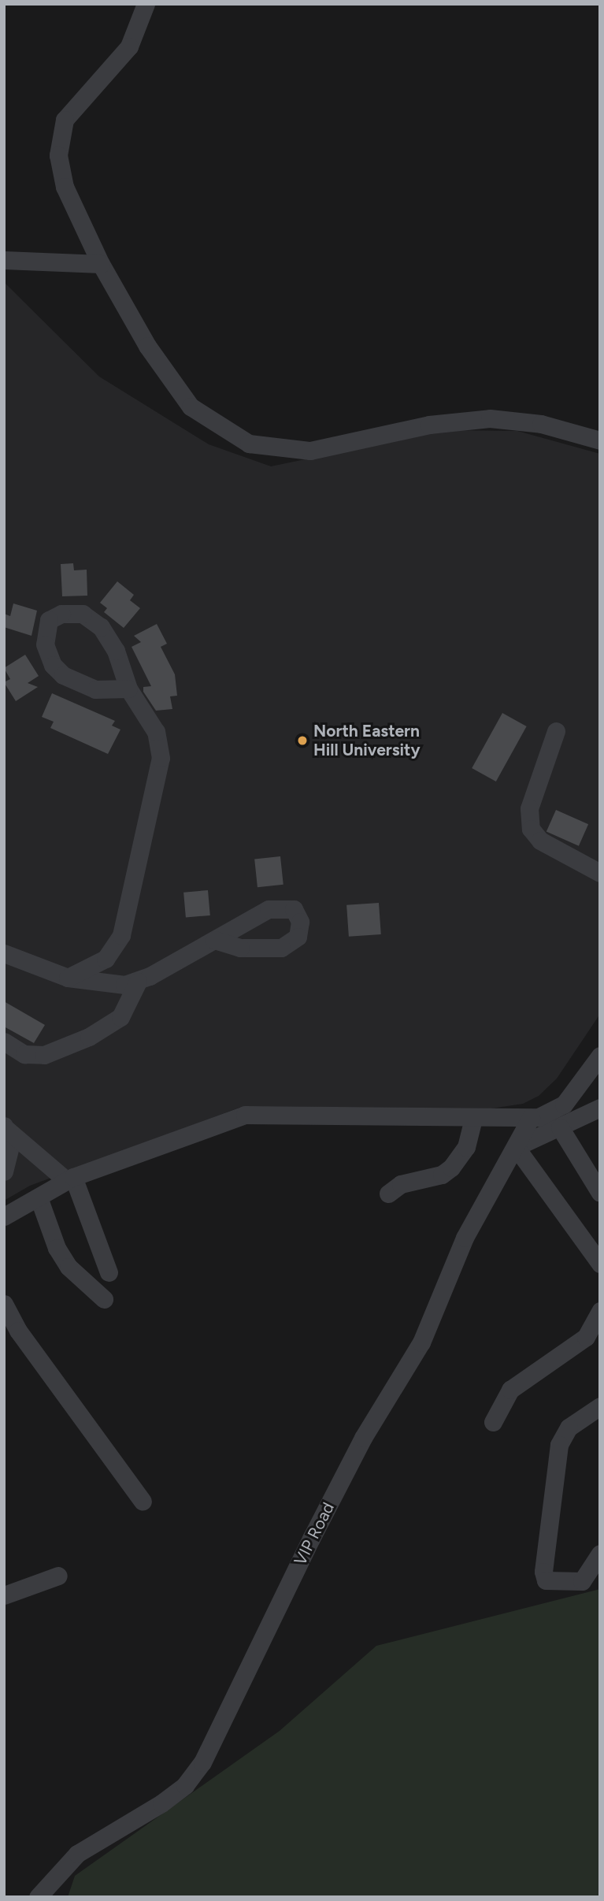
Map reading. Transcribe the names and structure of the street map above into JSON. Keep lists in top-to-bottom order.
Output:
{
  "streets": {
    "street": ["VIP Road"]
  },
  "places": ["North Eastern Hill University"]
}
